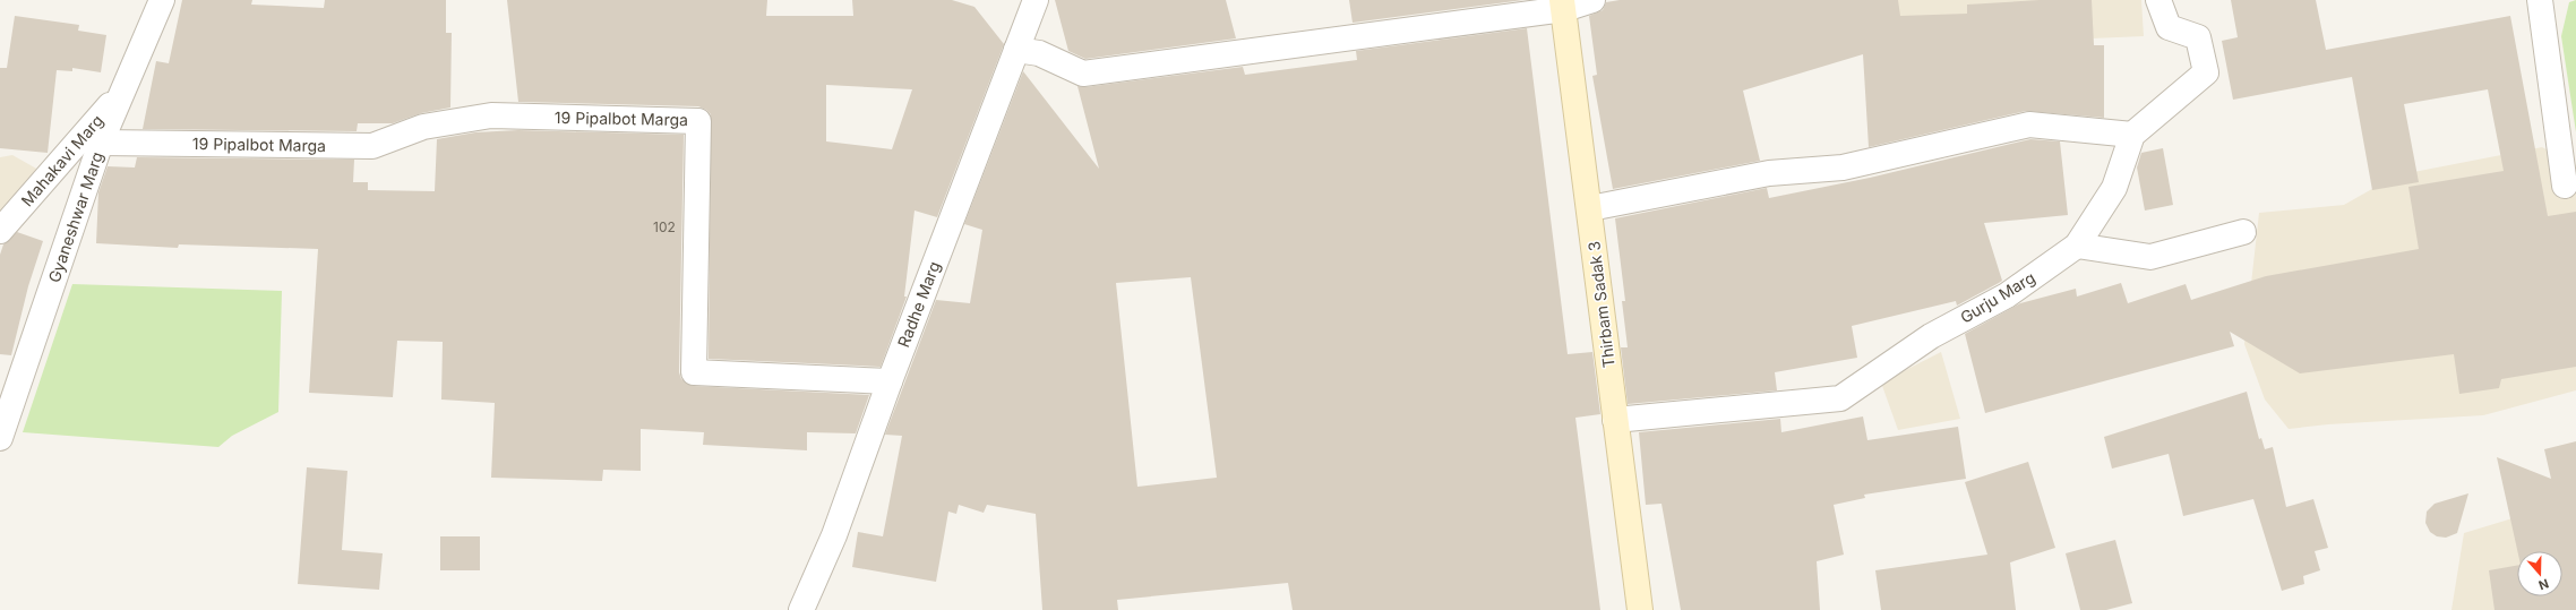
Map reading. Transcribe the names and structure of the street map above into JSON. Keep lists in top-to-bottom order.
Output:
{
  "streets": {
    "main road": ["Thirbam Sadak 3"],
    "street": [
      "19 Pipalbot Marga",
      "Mahakavi Marg",
      "Gyaneshwar Marg",
      "Gurju Marg",
      "Radhe Marg"
    ]
  },
  "crossings": [
    ["19 Pipalbot Marga", "Gyaneshwar Marg"],
    ["19 Pipalbot Marga", "Radhe Marg"],
    ["Mahakavi Marg", "Gyaneshwar Marg"],
    ["Gurju Marg", "Thirbam Sadak 3"]
  ],
  "house_numbers": ["102"],
  "north": "bottom"
}
